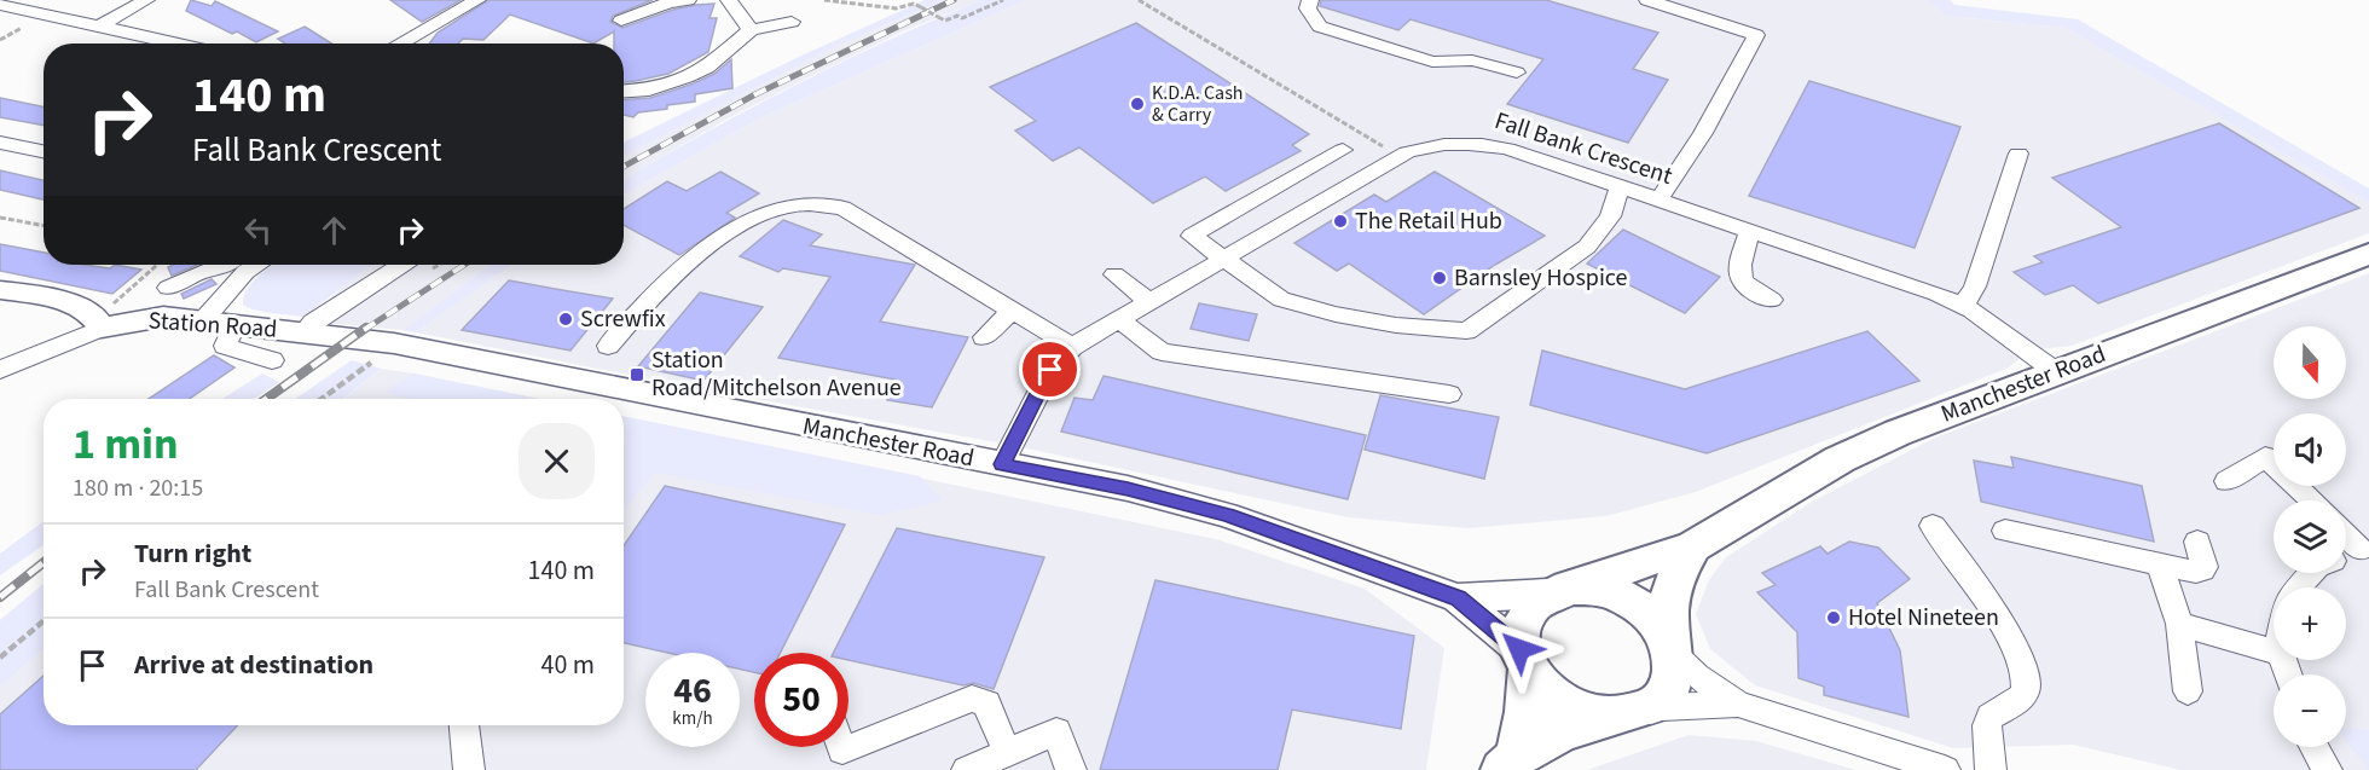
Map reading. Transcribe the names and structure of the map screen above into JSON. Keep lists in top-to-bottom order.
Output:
{
  "streets": {
    "highway": ["Manchester Road"],
    "main road": ["Station Road"],
    "street": ["Fall Bank Crescent"]
  },
  "crossings": [
    ["Fall Bank Crescent", "Manchester Road"],
    ["Station Road", "Manchester Road"]
  ],
  "places": {
    "other": [
      "K.D.A. Cash & Carry",
      "The Retail Hub",
      "Barnsley Hospice",
      "Screwfix",
      "Hotel Nineteen"
    ],
    "transit": ["Station Road/Mitchelson Avenue"]
  },
  "north": "bottom",
  "page": {
    "turn": ["140 m", "Fall Bank Crescent"],
    "map_buttons": ["+", "−"],
    "heading": ["1 min", "180 m · 20:15"],
    "list": [
      {
        "name": "Turn right",
        "note": "Fall Bank Crescent",
        "value": "140 m"
      },
      {
        "name": "Arrive at destination",
        "value": "40 m"
      }
    ],
    "speed": "46 km/h",
    "limit": "50"
  }
}
